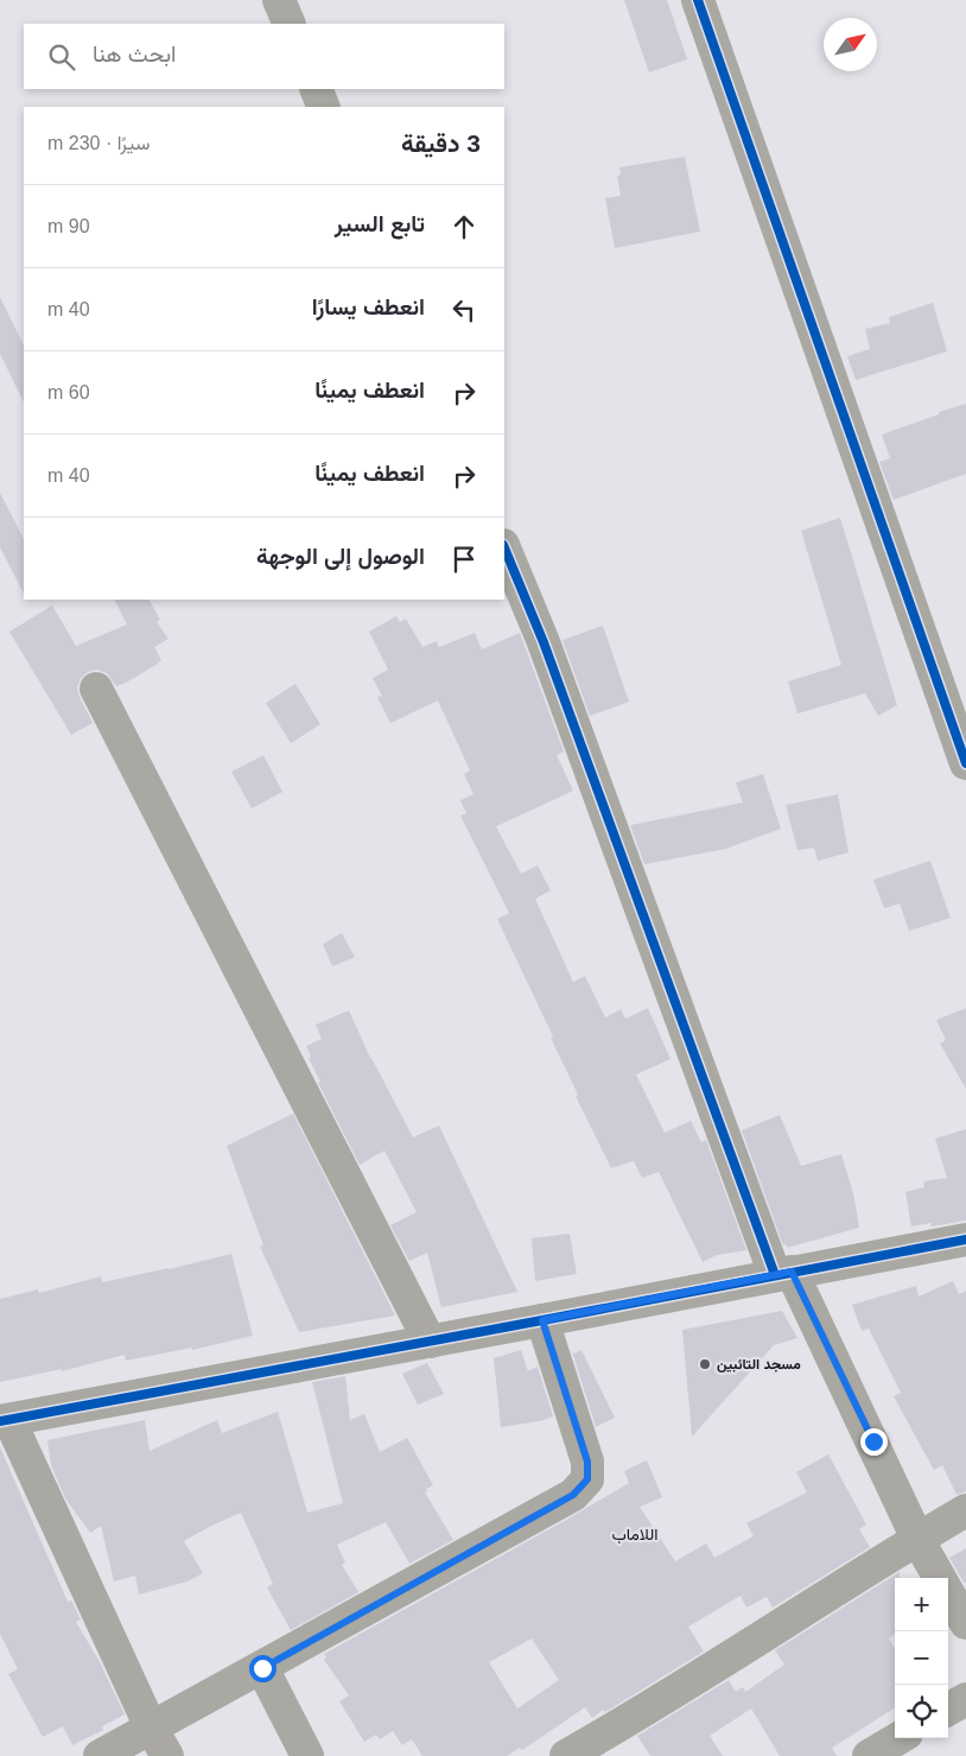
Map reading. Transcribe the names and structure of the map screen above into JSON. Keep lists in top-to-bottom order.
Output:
{
  "districts": ["اللاماب"],
  "places": ["مسجد التائبين"],
  "north": "top right",
  "page": {
    "search": "ابحث هنا",
    "heading": ["3 دقيقة", "سيرًا · 230 m"],
    "list": [
      ["تابع السير", "90 m"],
      ["انعطف يسارًا", "40 m"],
      ["انعطف يمينًا", "60 m"],
      ["انعطف يمينًا", "40 m"],
      "الوصول إلى الوجهة"
    ],
    "map_buttons": ["+", "−"]
  }
}
